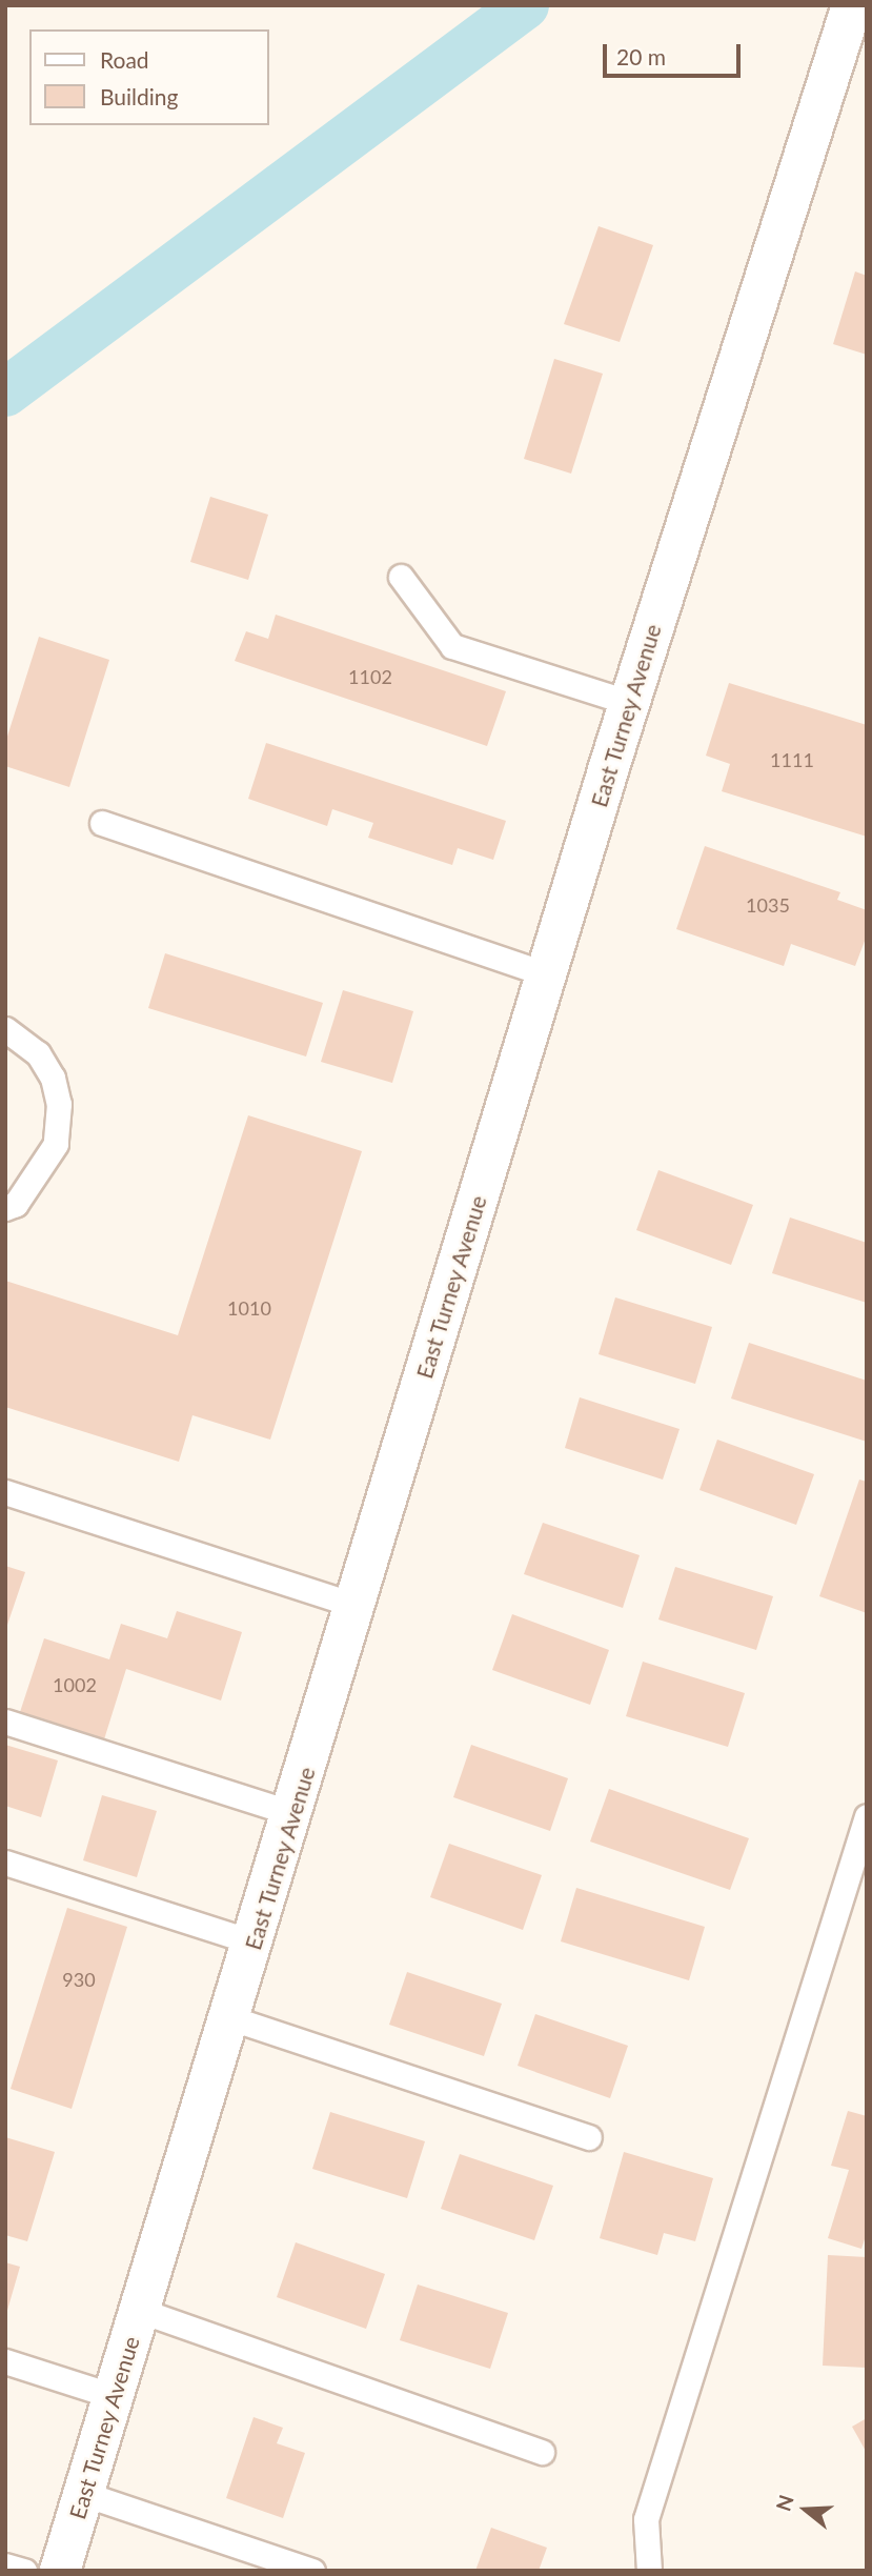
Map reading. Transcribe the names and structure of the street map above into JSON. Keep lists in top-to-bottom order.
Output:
{
  "streets": {
    "street": ["East Turney Avenue"]
  },
  "house_numbers": [
    "1102",
    "1111",
    "1035",
    "1010",
    "1002",
    "930"
  ],
  "legend": ["Road", "Building"],
  "scale_bar": "20 m",
  "north": "left"
}
